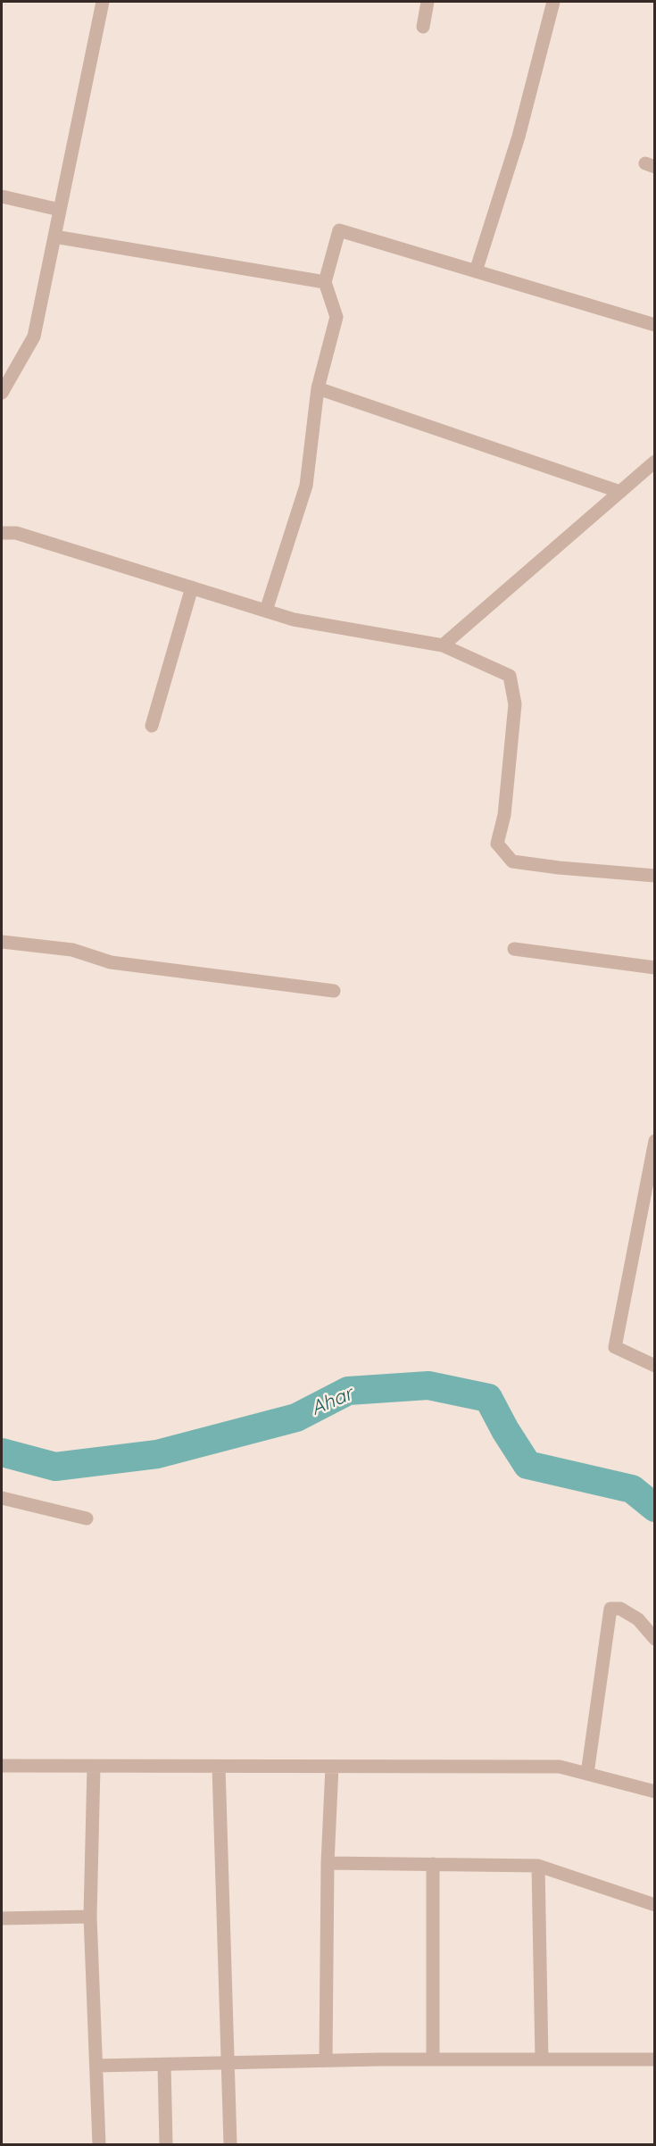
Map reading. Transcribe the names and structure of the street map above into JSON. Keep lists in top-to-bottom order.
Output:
{
  "water": ["Ahar"]
}
